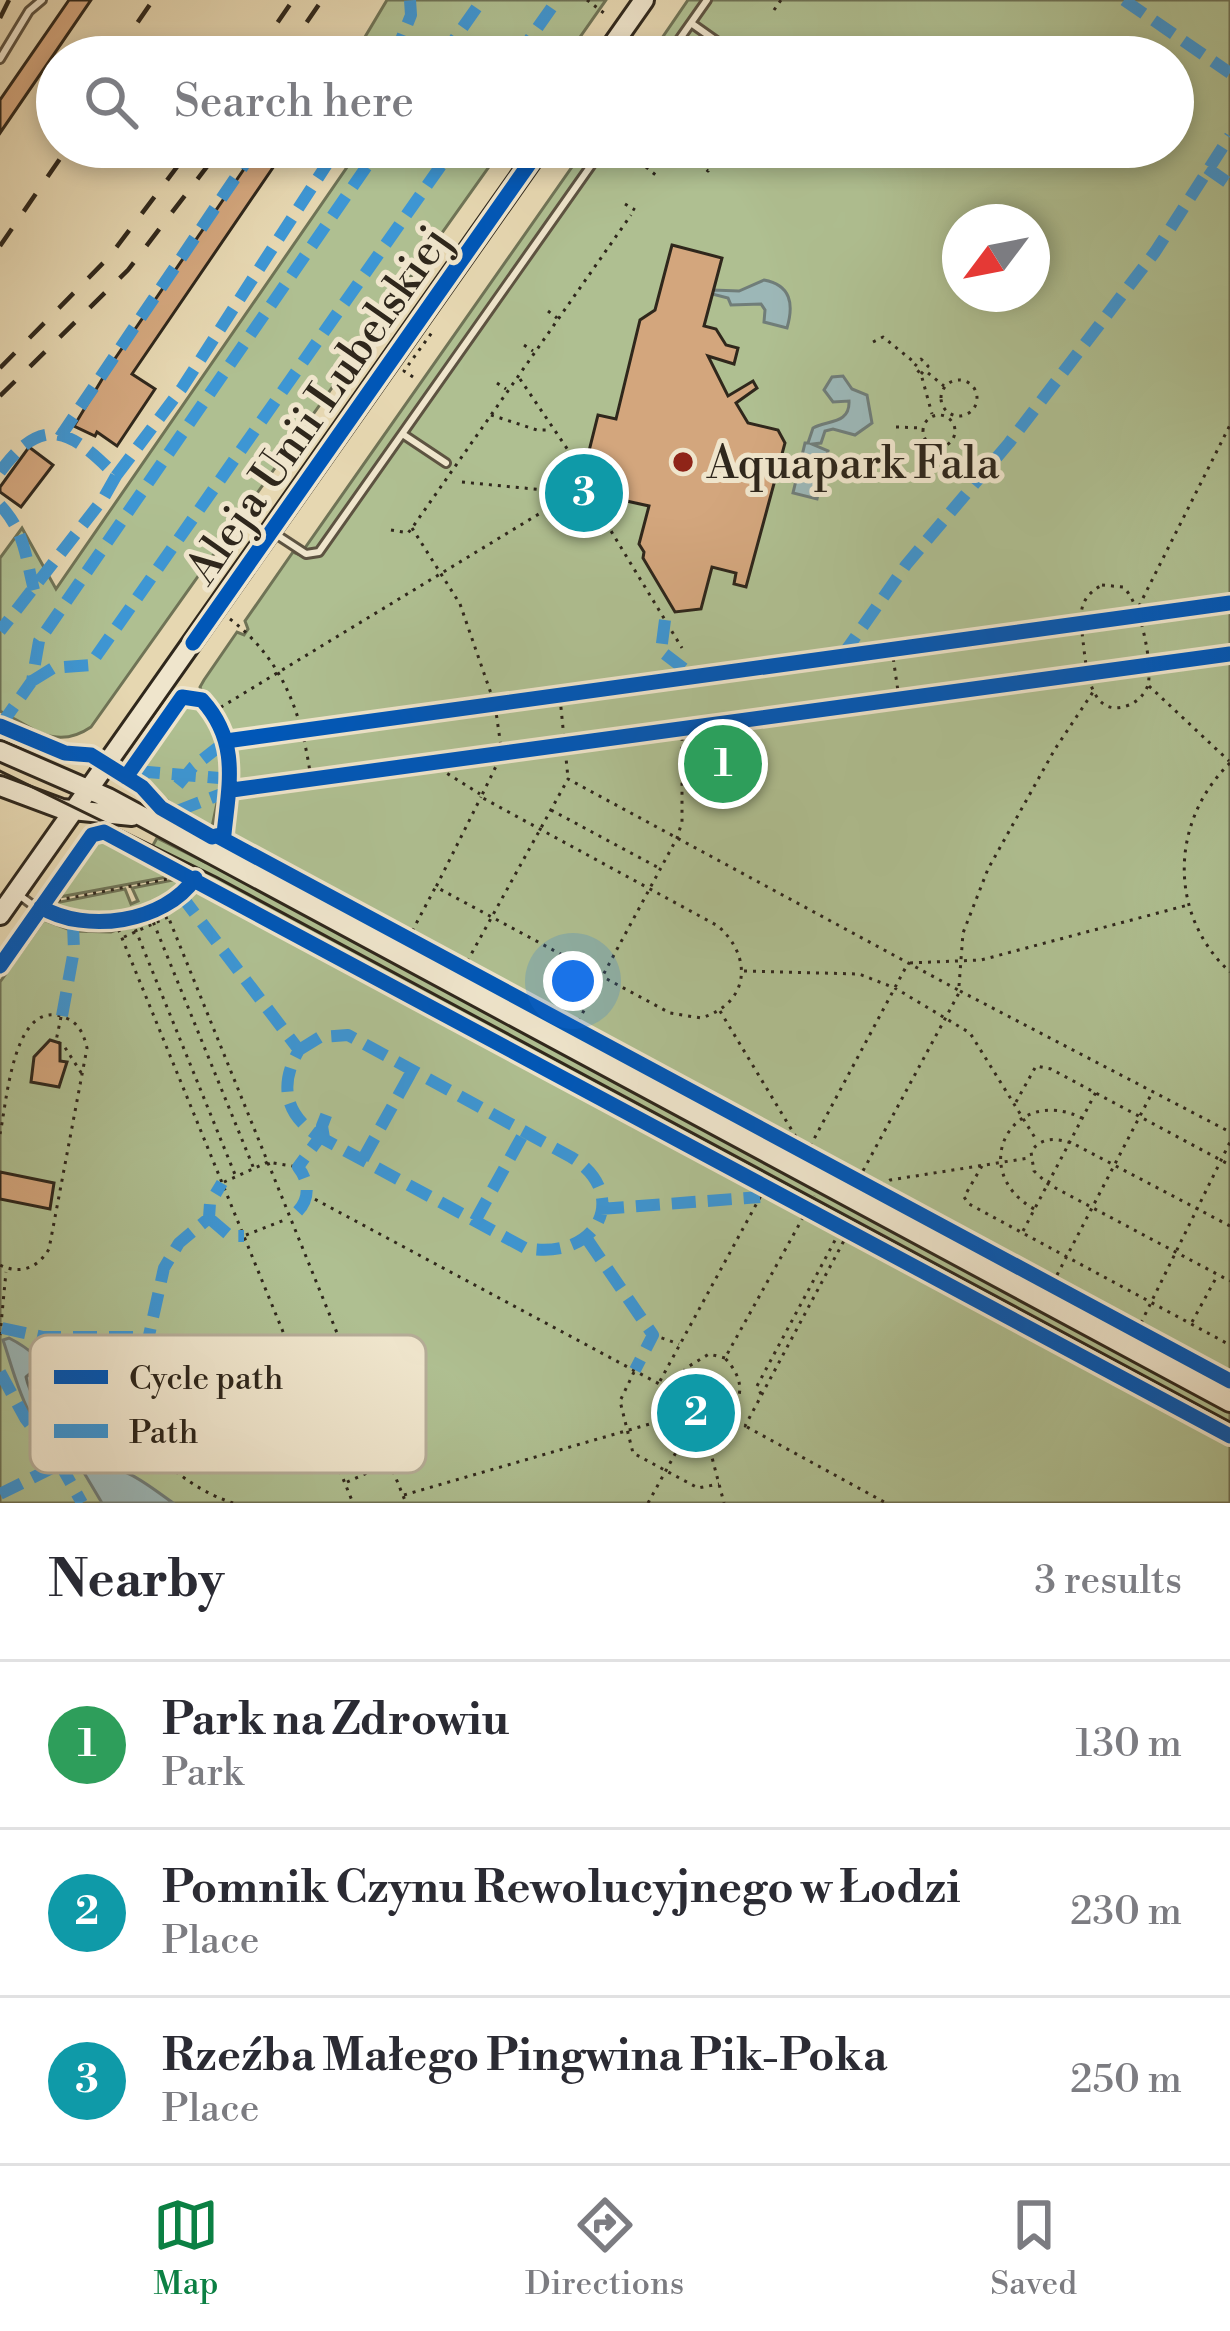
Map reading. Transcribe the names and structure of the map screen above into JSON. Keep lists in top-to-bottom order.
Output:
{
  "streets": {
    "main road": ["Aleja Unii Lubelskiej"]
  },
  "places": ["Aquapark Fala"],
  "legend": ["Cycle path", "Path"],
  "north": "bottom left",
  "page": {
    "search": "Search here",
    "pins": ["3", "1", "2"],
    "heading": ["Nearby", "3 results"],
    "list": [
      {
        "mark": "1",
        "name": "Park na Zdrowiu",
        "note": "Park",
        "value": "130 m"
      },
      {
        "mark": "2",
        "name": "Pomnik Czynu Rewolucyjnego w Łodzi",
        "note": "Place",
        "value": "230 m"
      },
      {
        "mark": "3",
        "name": "Rzeźba Małego Pingwina Pik-Poka",
        "note": "Place",
        "value": "250 m"
      }
    ],
    "nav": ["Map", "Directions", "Saved"]
  }
}
